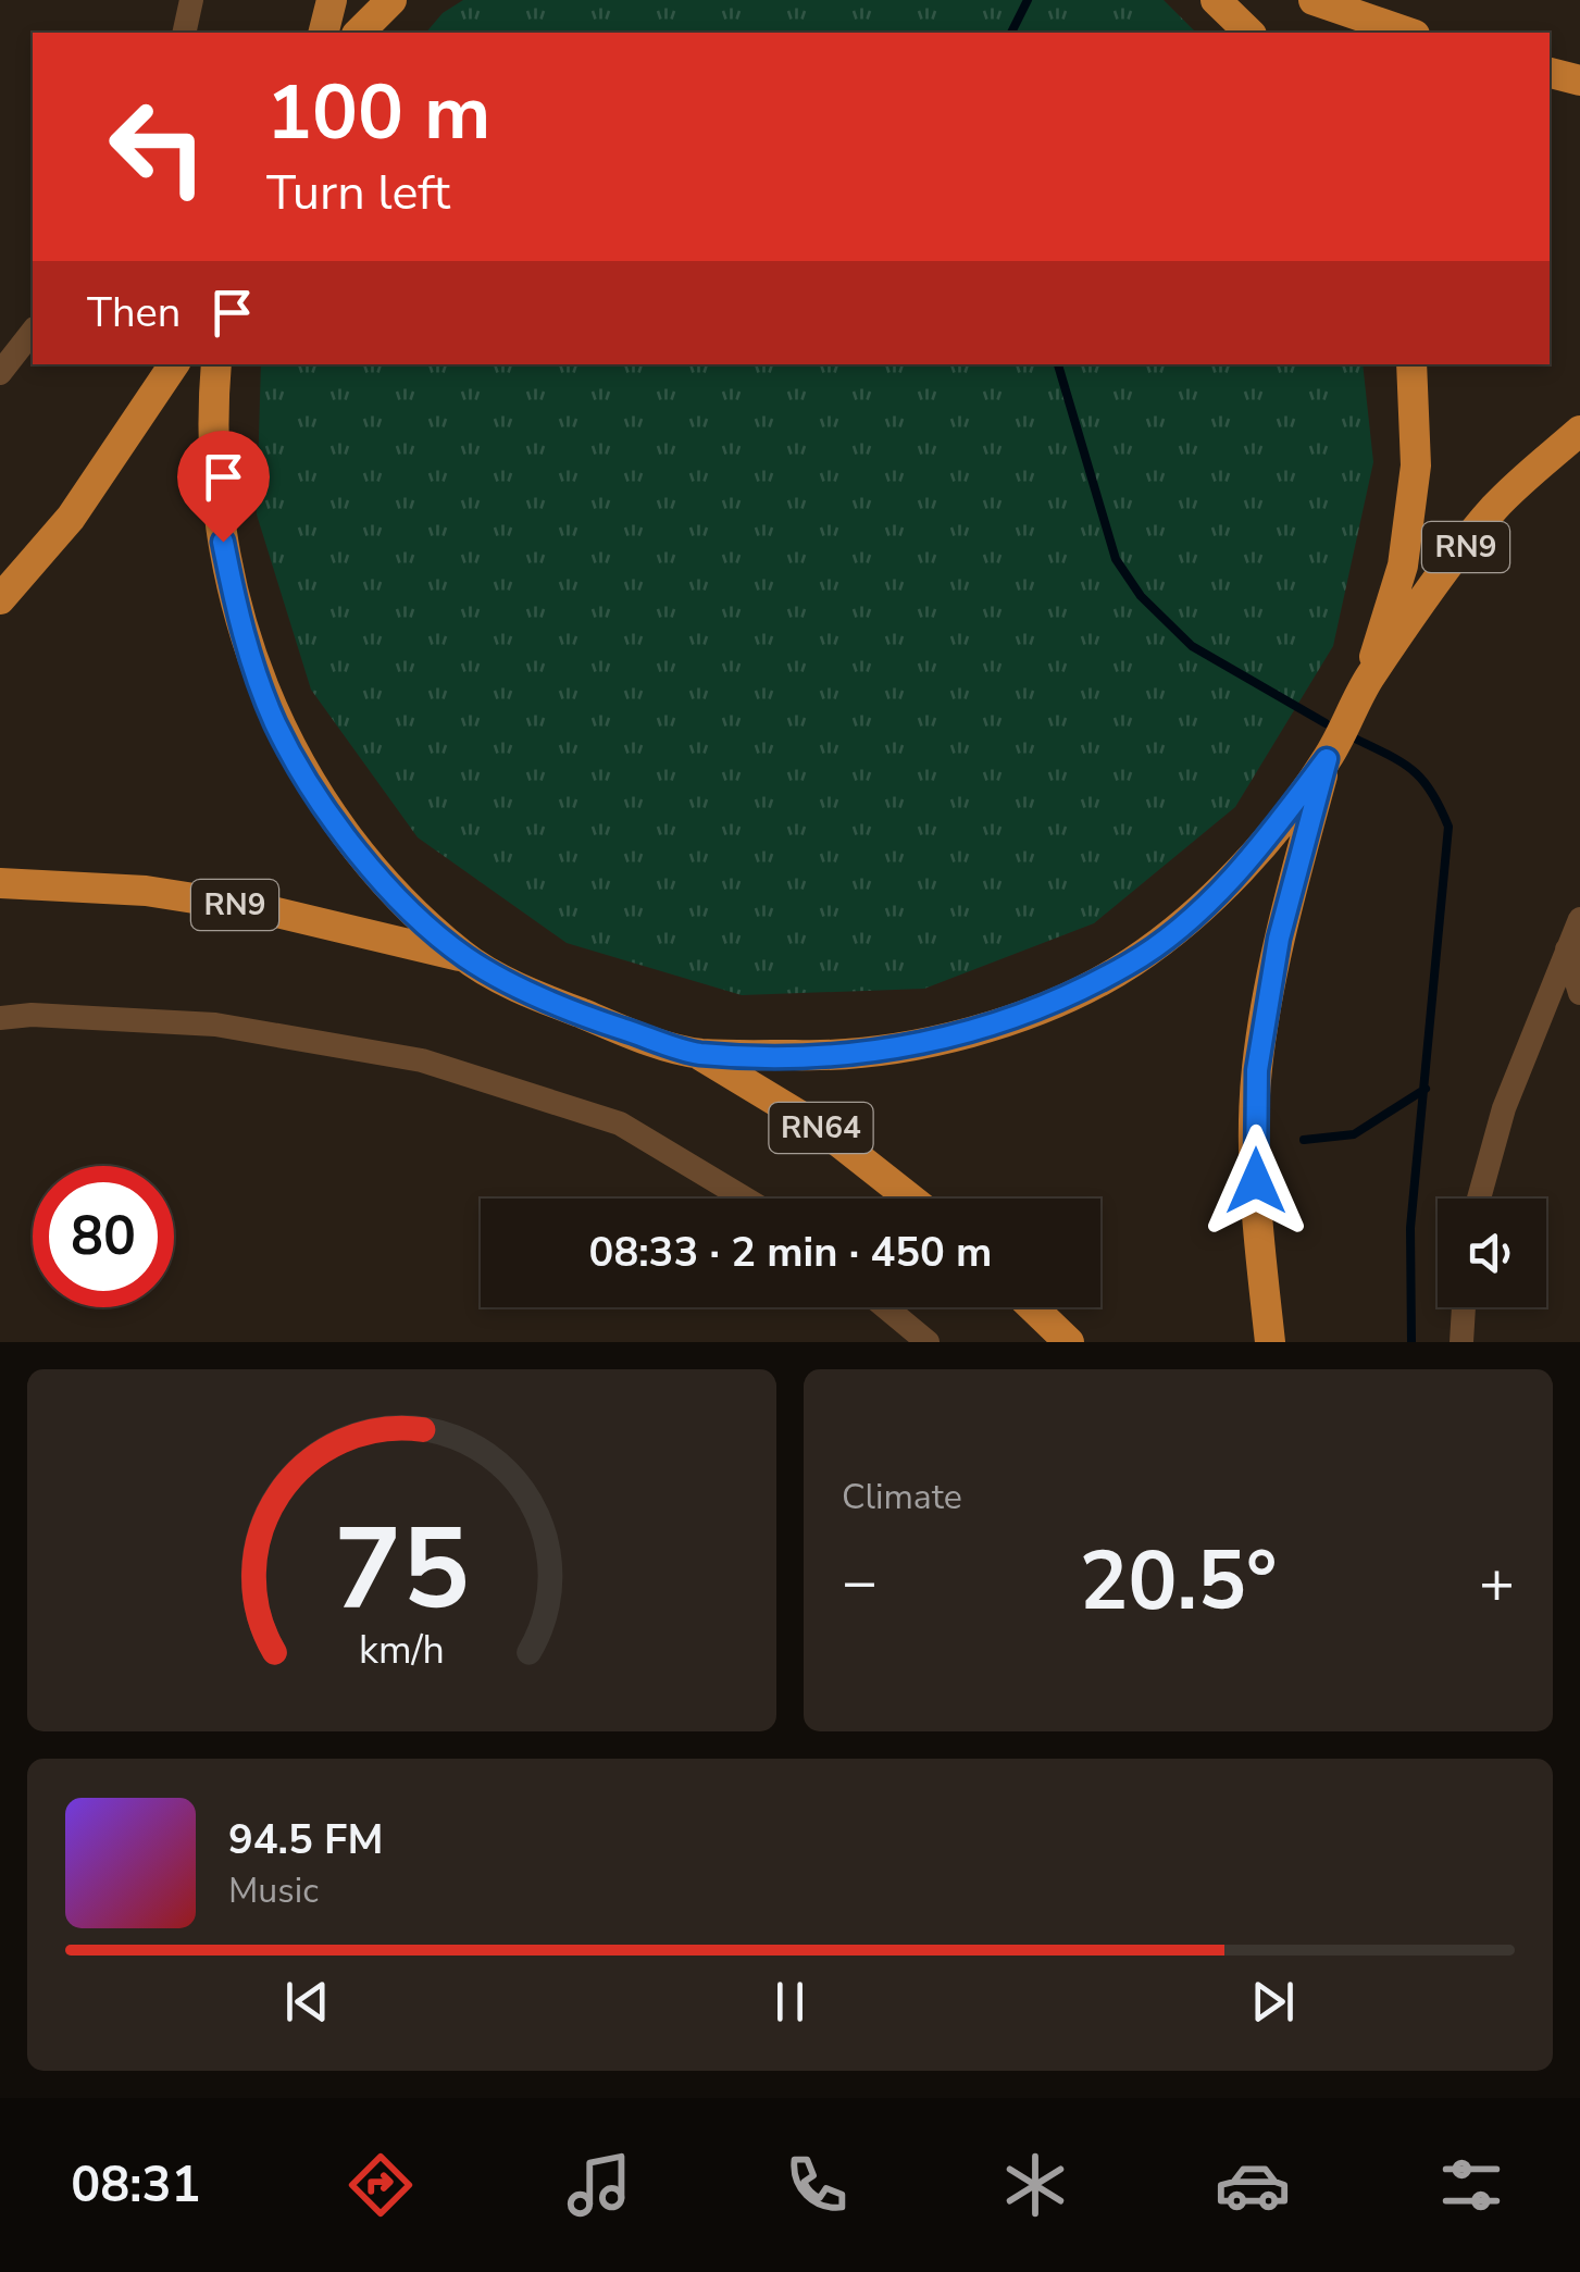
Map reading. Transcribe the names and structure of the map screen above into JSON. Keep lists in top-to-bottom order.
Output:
{
  "streets": {
    "highway": ["RN9", "RN64"]
  },
  "crossings": [
    ["RN9", "RN64"]
  ],
  "page": {
    "turn": ["100 m", "Turn left"],
    "then": "Then",
    "limit": "80",
    "trip": "08:33 · 2 min · 450 m",
    "tile": "Climate",
    "heat": ["−", "20.5°", "+"],
    "song": ["94.5 FM", "Music"],
    "tabs": "08:31",
    "gauge": ["75", "km/h"]
  }
}
